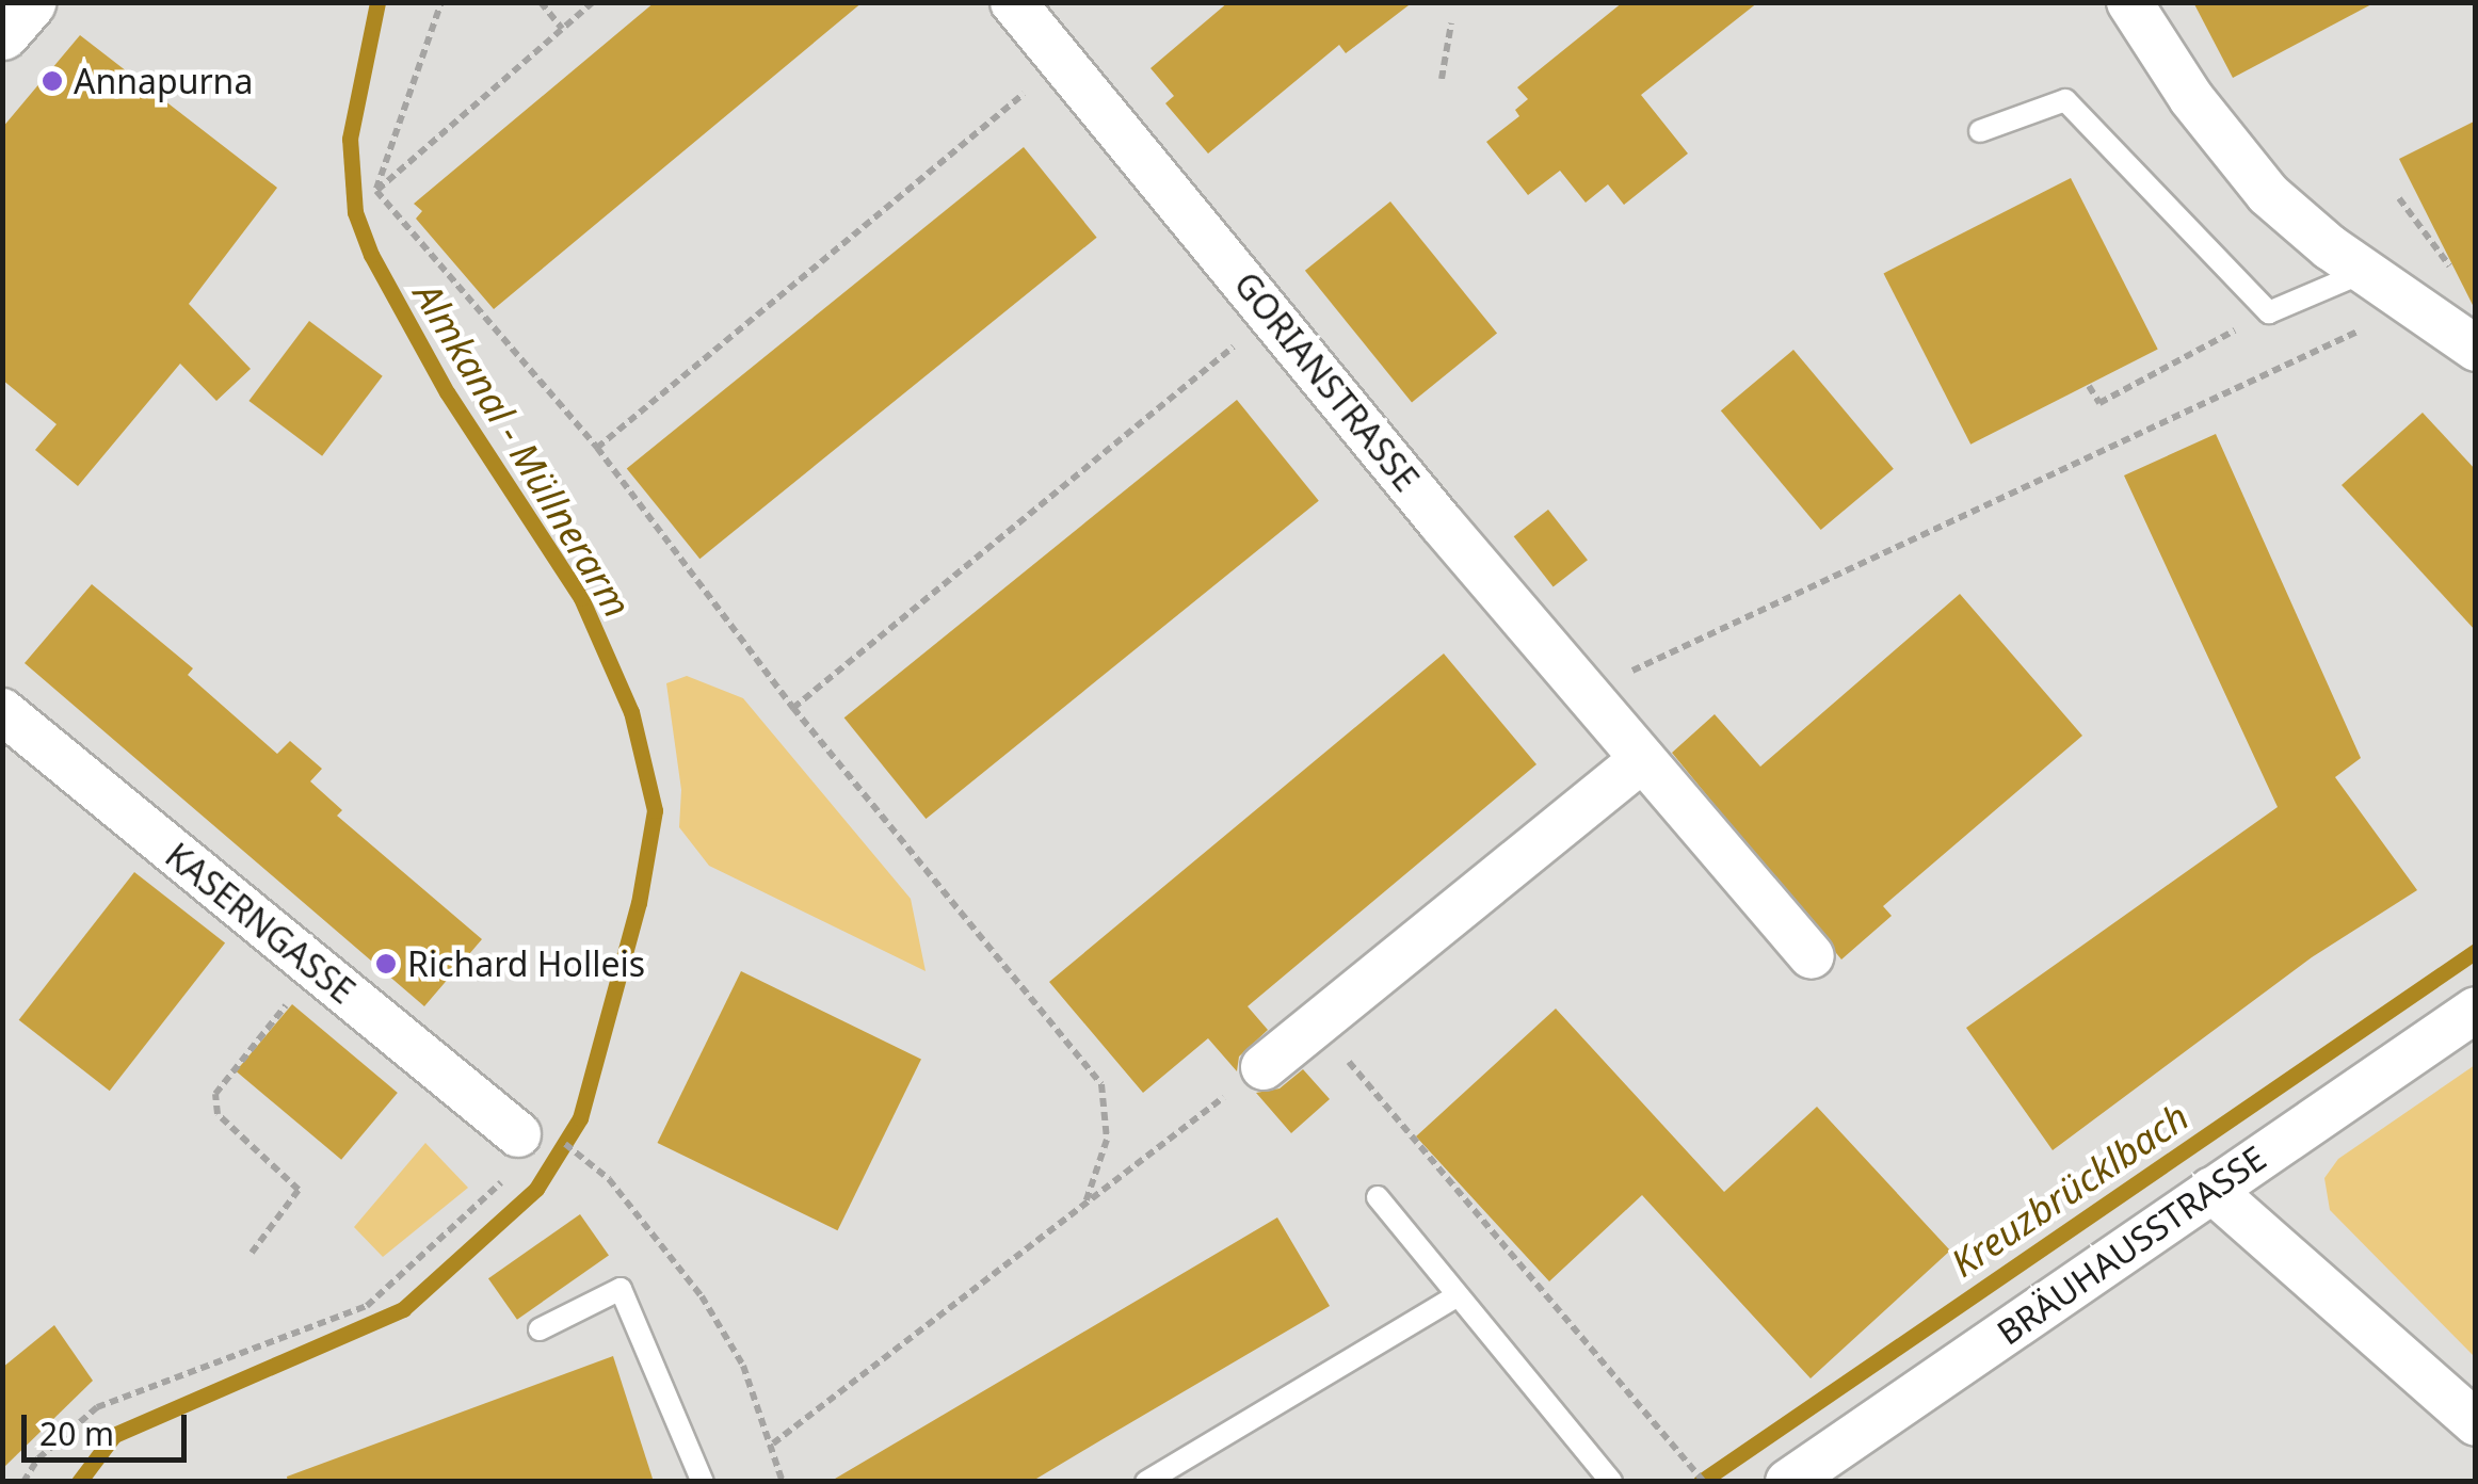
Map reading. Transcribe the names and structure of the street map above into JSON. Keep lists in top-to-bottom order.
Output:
{
  "streets": {
    "street": ["GORIANSTRASSE", "KASERNGASSE", "BRÄUHAUSSTRASSE"]
  },
  "water": ["Almkanal - Müllnerarm", "Kreuzbrücklbach"],
  "places": ["Annapurna", "Richard Holleis"],
  "scale_bar": "20 m"
}
